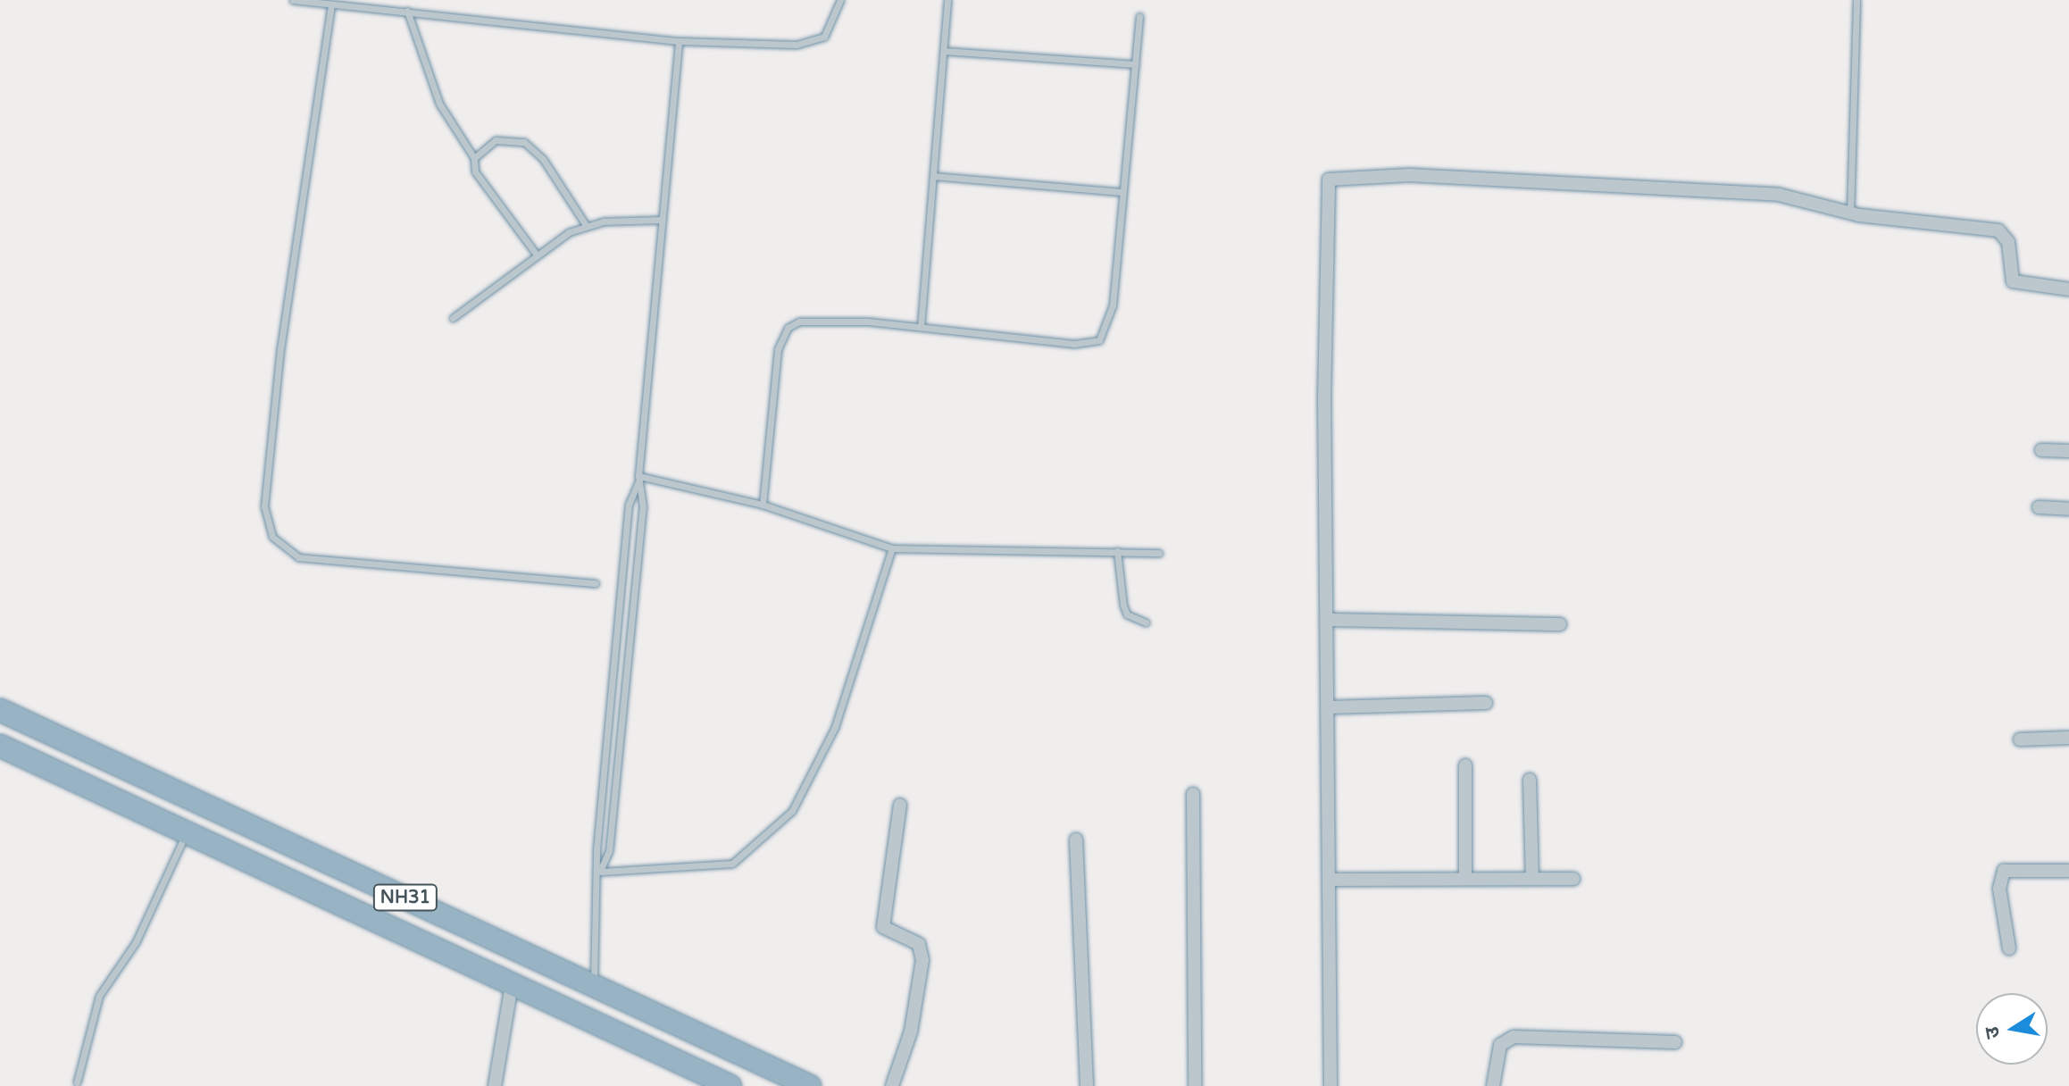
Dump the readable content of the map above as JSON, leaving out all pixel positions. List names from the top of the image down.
{
  "streets": {
    "highway": ["NH31"]
  },
  "north": "left"
}
